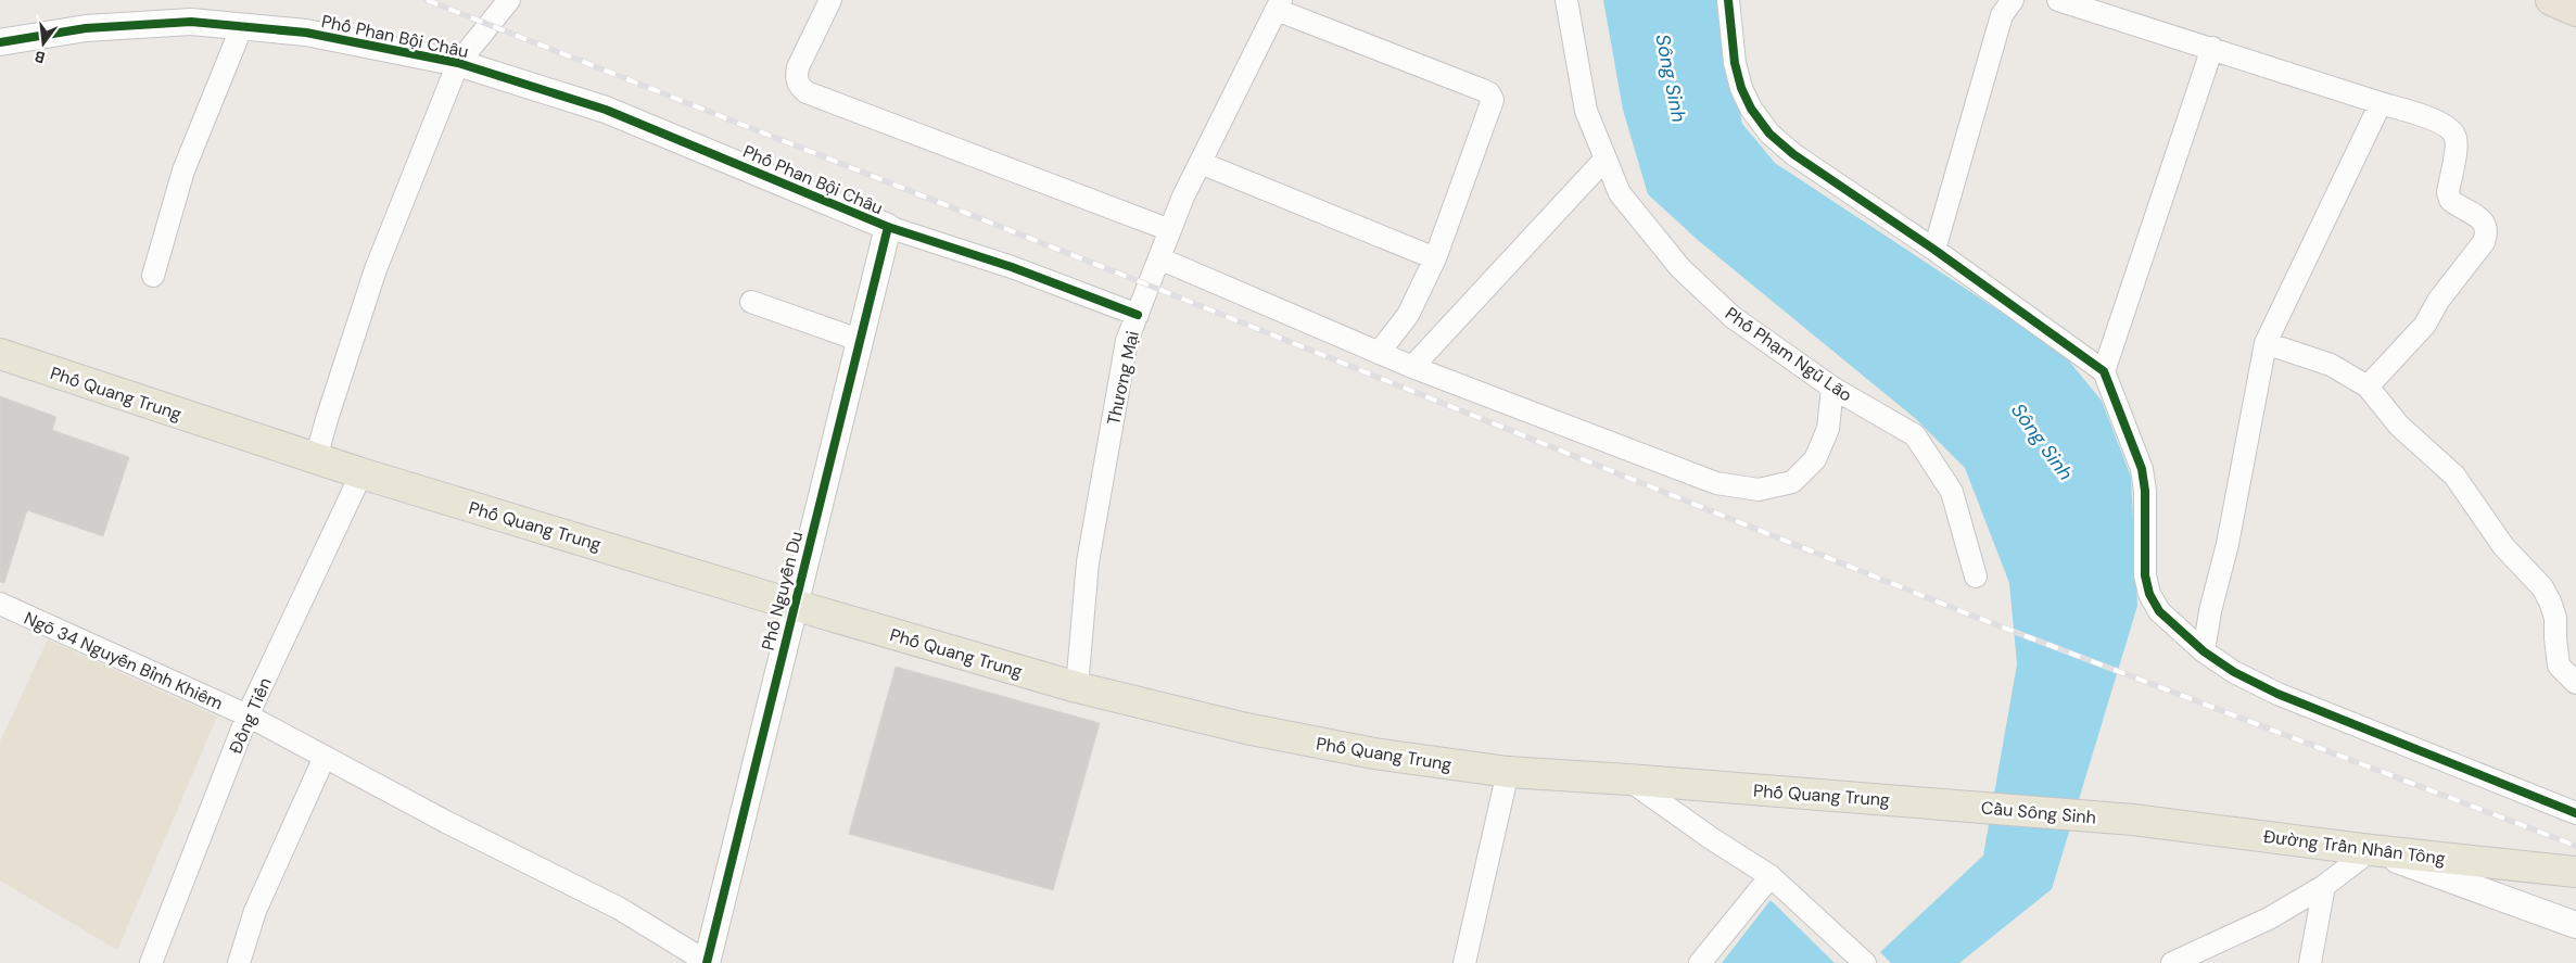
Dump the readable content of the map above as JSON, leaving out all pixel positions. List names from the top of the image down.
{
  "streets": {
    "main road": ["Phố Quang Trung", "Cầu Sông Sinh", "Đường Trần Nhân Tông"],
    "street": [
      "Phố Phan Bội Châu",
      "Phố Phạm Ngũ Lão",
      "Thương Mại",
      "Phố Nguyễn Du",
      "Ngõ 34 Nguyễn Bỉnh Khiêm",
      "Đồng Tiến"
    ]
  },
  "crossings": [
    ["Phố Phan Bội Châu", "Phố Nguyễn Du"],
    ["Thương Mại", "Phố Quang Trung"],
    ["Phố Quang Trung", "Phố Nguyễn Du"],
    ["Phố Quang Trung", "Đồng Tiến"],
    ["Phố Quang Trung", "Cầu Sông Sinh"],
    ["Phố Nguyễn Du", "Ngõ 34 Nguyễn Bỉnh Khiêm"],
    ["Ngõ 34 Nguyễn Bỉnh Khiêm", "Đồng Tiến"],
    ["Cầu Sông Sinh", "Đường Trần Nhân Tông"]
  ],
  "water": ["Sông Sinh"],
  "north": "bottom"
}
